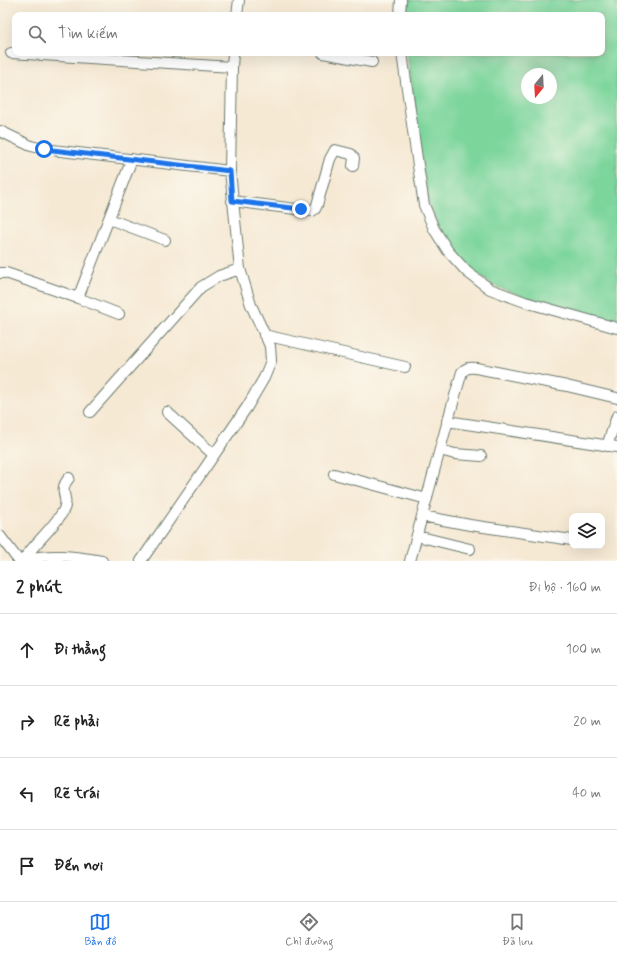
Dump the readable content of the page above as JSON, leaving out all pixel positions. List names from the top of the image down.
{
  "north": "bottom",
  "page": {
    "search": "Tìm kiếm",
    "heading": ["2 phút", "Đi bộ · 160 m"],
    "list": [
      ["Đi thẳng", "100 m"],
      ["Rẽ phải", "20 m"],
      ["Rẽ trái", "40 m"],
      "Đến nơi"
    ],
    "nav": ["Bản đồ", "Chỉ đường", "Đã lưu"]
  }
}
